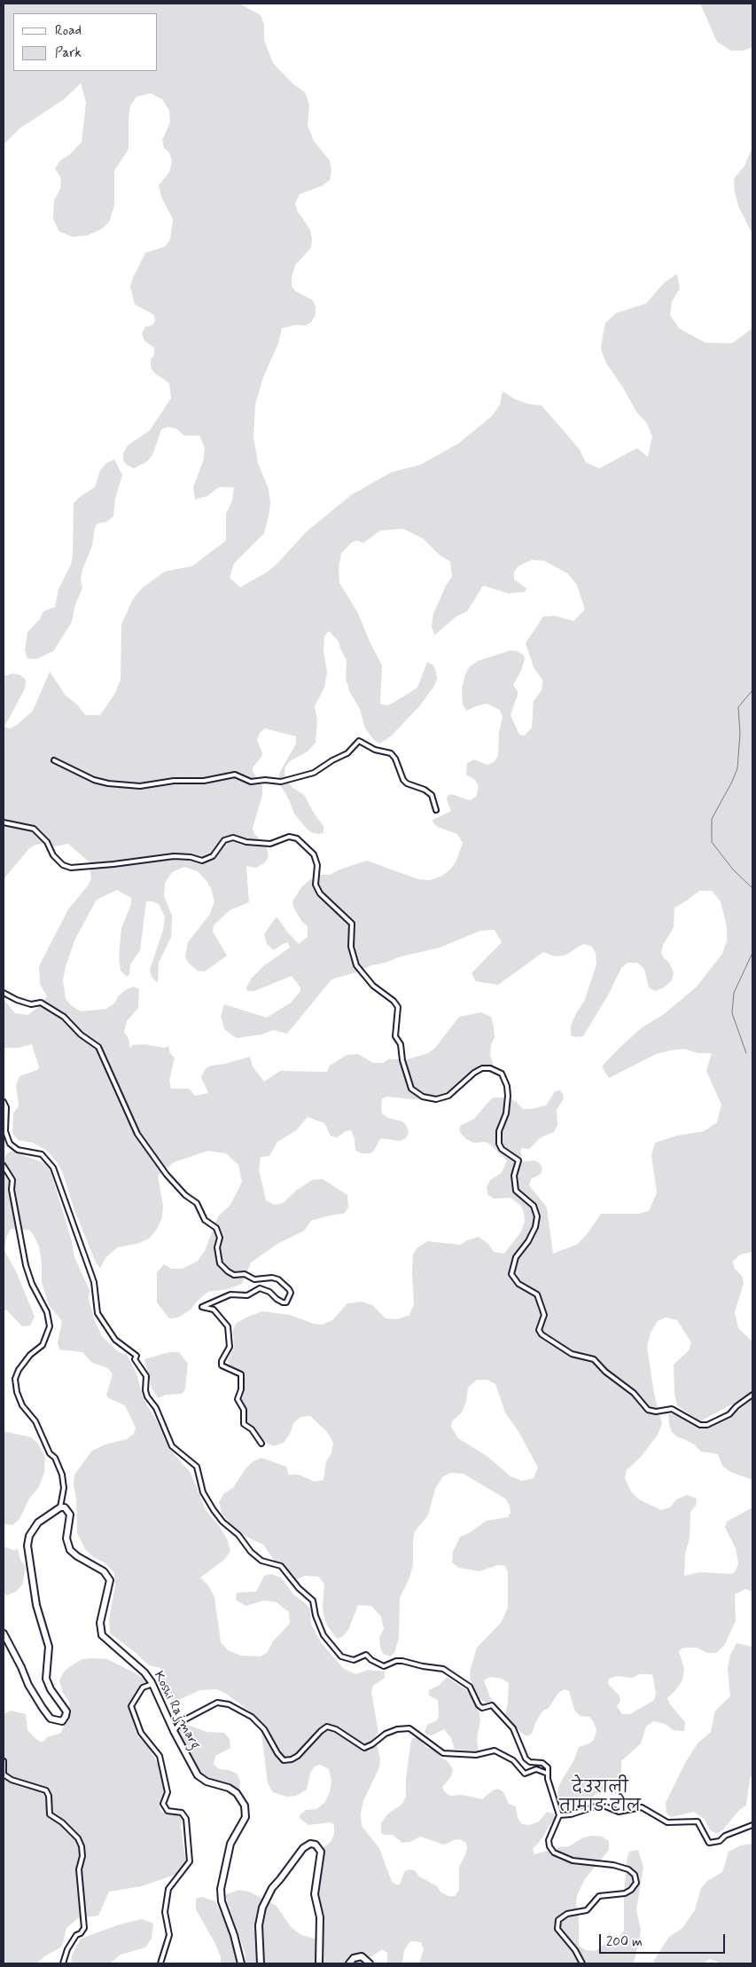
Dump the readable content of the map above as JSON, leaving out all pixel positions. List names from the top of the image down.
{
  "streets": {
    "main road": ["Koshi Rajmarg"]
  },
  "districts": ["देउराली तामाङ टोल"],
  "legend": ["Road", "Park"],
  "scale_bar": "200 m"
}
